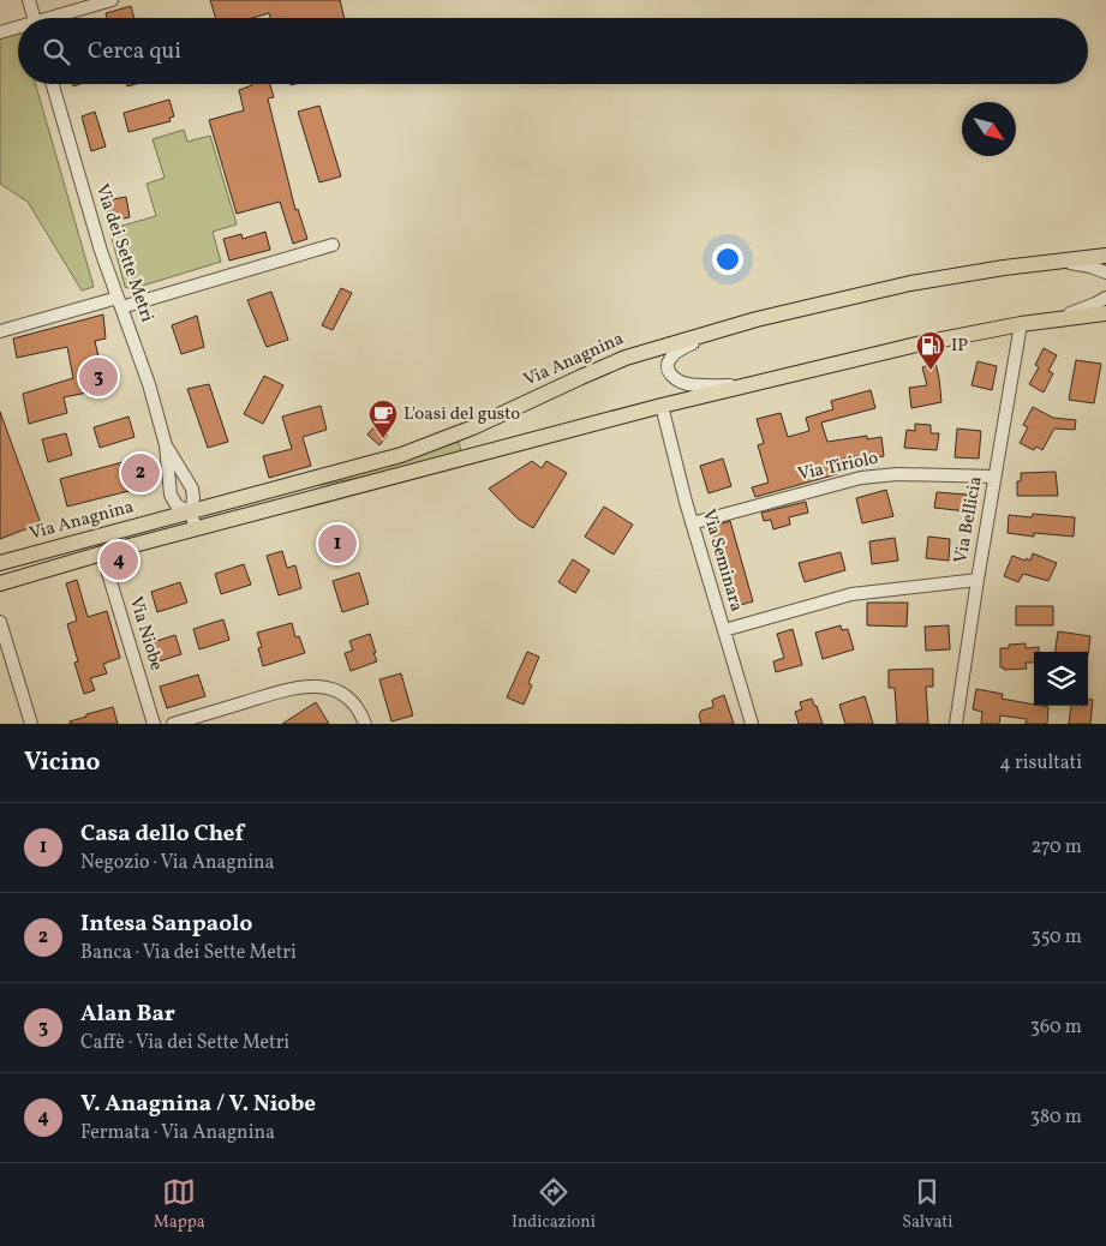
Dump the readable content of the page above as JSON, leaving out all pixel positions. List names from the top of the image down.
{
  "streets": {
    "main road": ["Via Anagnina"],
    "street": [
      "Via dei Sette Metri",
      "Via Tiriolo",
      "Via Bellicia",
      "Via Seminara",
      "Via Niobe"
    ]
  },
  "crossings": [
    ["Via dei Sette Metri", "Via Anagnina"],
    ["Via Anagnina", "Via Bellicia"],
    ["Via Anagnina", "Via Seminara"],
    ["Via Anagnina", "Via Niobe"],
    ["Via Tiriolo", "Via Bellicia"],
    ["Via Tiriolo", "Via Seminara"]
  ],
  "places": {
    "fuel station": ["IP"],
    "cafe": ["L'oasi del gusto"]
  },
  "north": "bottom right",
  "page": {
    "search": "Cerca qui",
    "pins": [
      "3",
      "2",
      "1",
      "4"
    ],
    "heading": ["Vicino", "4 risultati"],
    "list": [
      {
        "mark": "1",
        "name": "Casa dello Chef",
        "note": "Negozio · Via Anagnina",
        "value": "270 m"
      },
      {
        "mark": "2",
        "name": "Intesa Sanpaolo",
        "note": "Banca · Via dei Sette Metri",
        "value": "350 m"
      },
      {
        "mark": "3",
        "name": "Alan Bar",
        "note": "Caffè · Via dei Sette Metri",
        "value": "360 m"
      },
      {
        "mark": "4",
        "name": "V. Anagnina / V. Niobe",
        "note": "Fermata · Via Anagnina",
        "value": "380 m"
      }
    ],
    "nav": ["Mappa", "Indicazioni", "Salvati"]
  }
}
